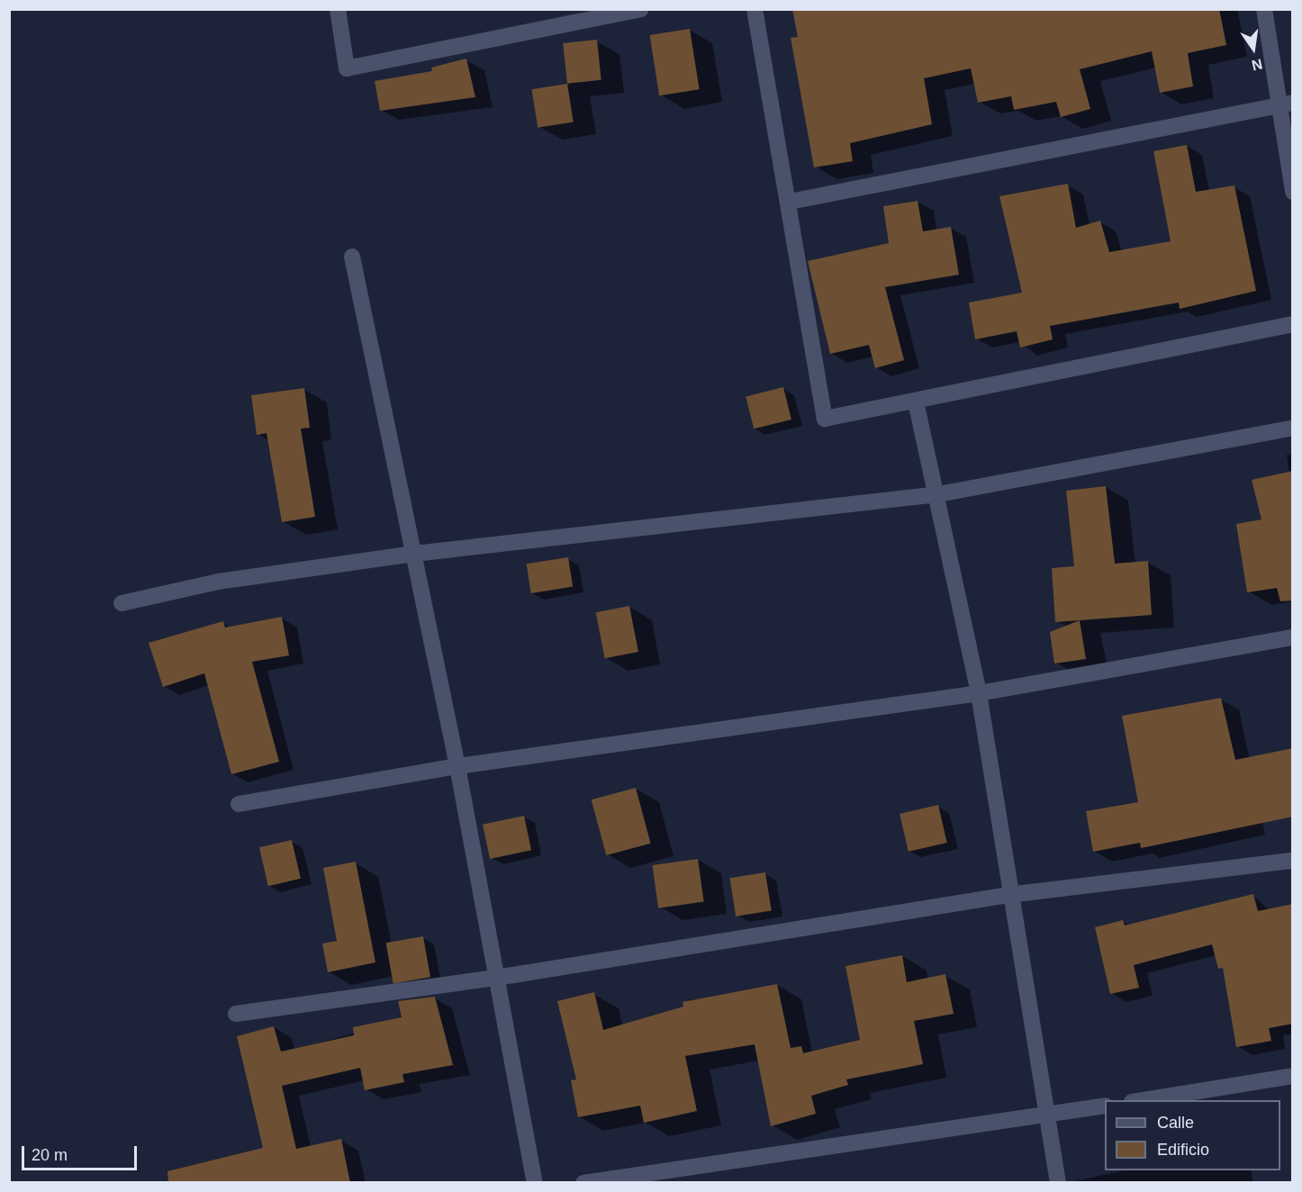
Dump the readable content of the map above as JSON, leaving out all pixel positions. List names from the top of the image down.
{
  "legend": ["Calle", "Edificio"],
  "scale_bar": "20 m",
  "north": "bottom"
}
